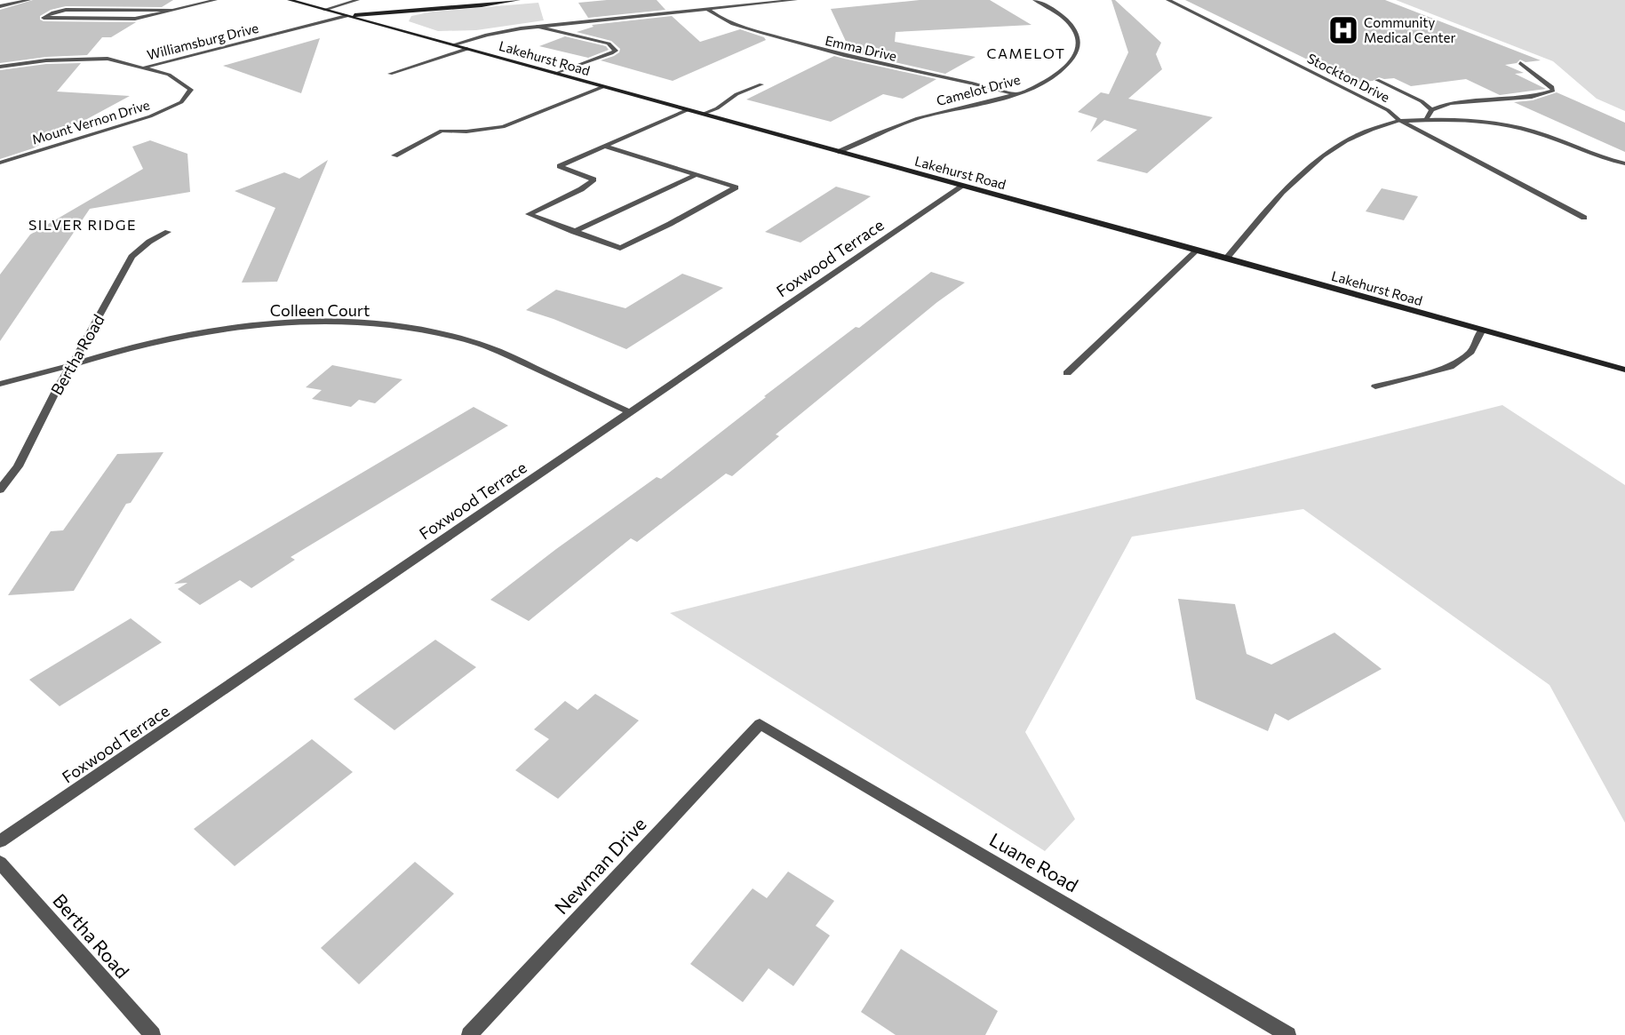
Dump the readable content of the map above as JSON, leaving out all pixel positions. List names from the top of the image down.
{
  "streets": {
    "main road": ["Lakehurst Road"],
    "street": [
      "Williamsburg Drive",
      "Emma Drive",
      "Stockton Drive",
      "Camelot Drive",
      "Mount Vernon Drive",
      "Foxwood Terrace",
      "Colleen Court",
      "Bertha Road",
      "Luane Road",
      "Newman Drive"
    ]
  },
  "crossings": [
    ["Williamsburg Drive", "Lakehurst Road"],
    ["Williamsburg Drive", "Mount Vernon Drive"],
    ["Emma Drive", "Camelot Drive"],
    ["Lakehurst Road", "Stockton Drive"],
    ["Lakehurst Road", "Camelot Drive"],
    ["Lakehurst Road", "Foxwood Terrace"],
    ["Foxwood Terrace", "Colleen Court"],
    ["Colleen Court", "Bertha Road"],
    ["Luane Road", "Newman Drive"]
  ],
  "districts": ["CAMELOT", "SILVER RIDGE"],
  "places": {
    "hospital": ["Community Medical Center"]
  }
}
